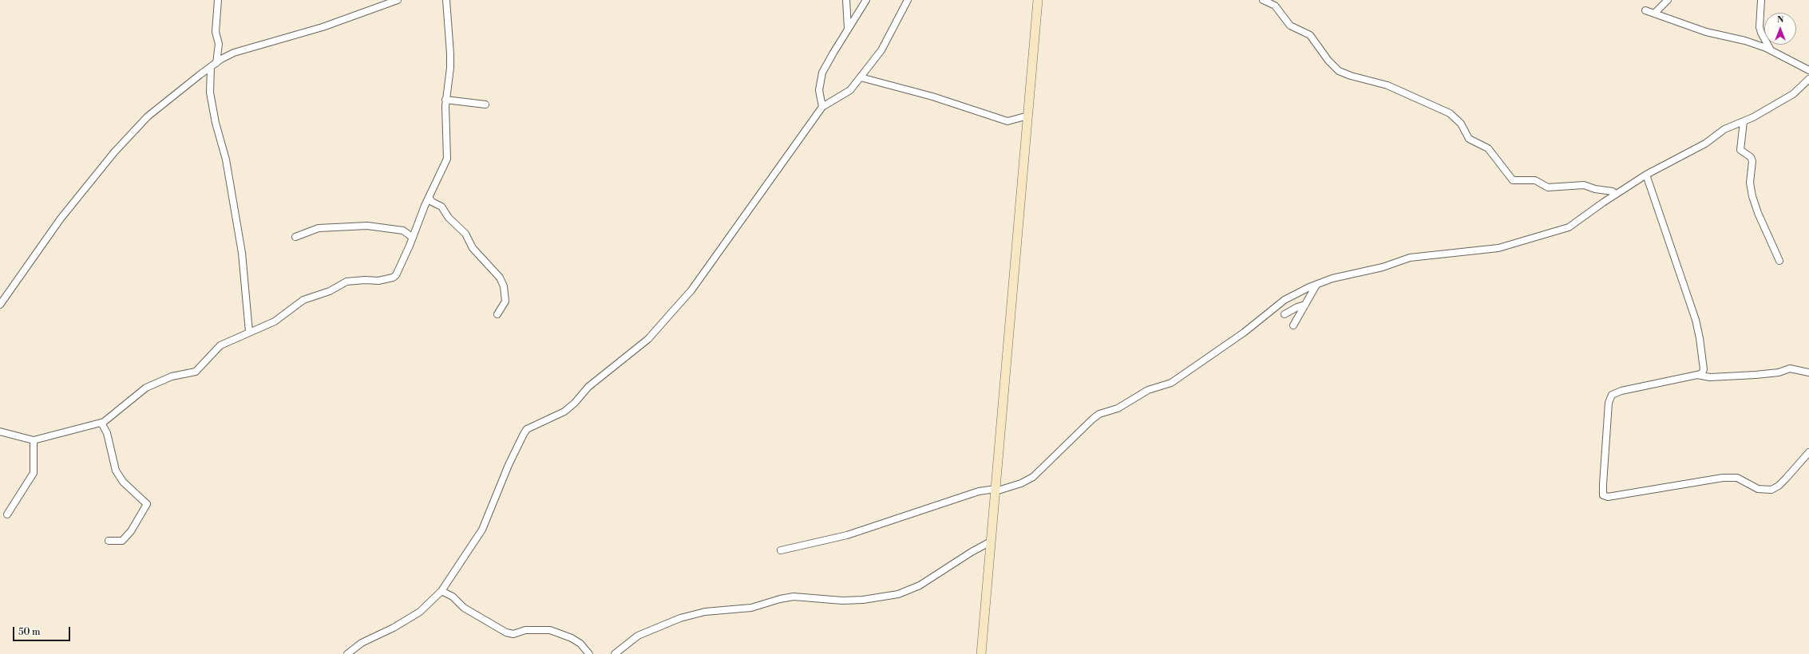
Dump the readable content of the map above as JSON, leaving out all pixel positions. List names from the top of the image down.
{
  "scale_bar": "50 m",
  "north": "top"
}
